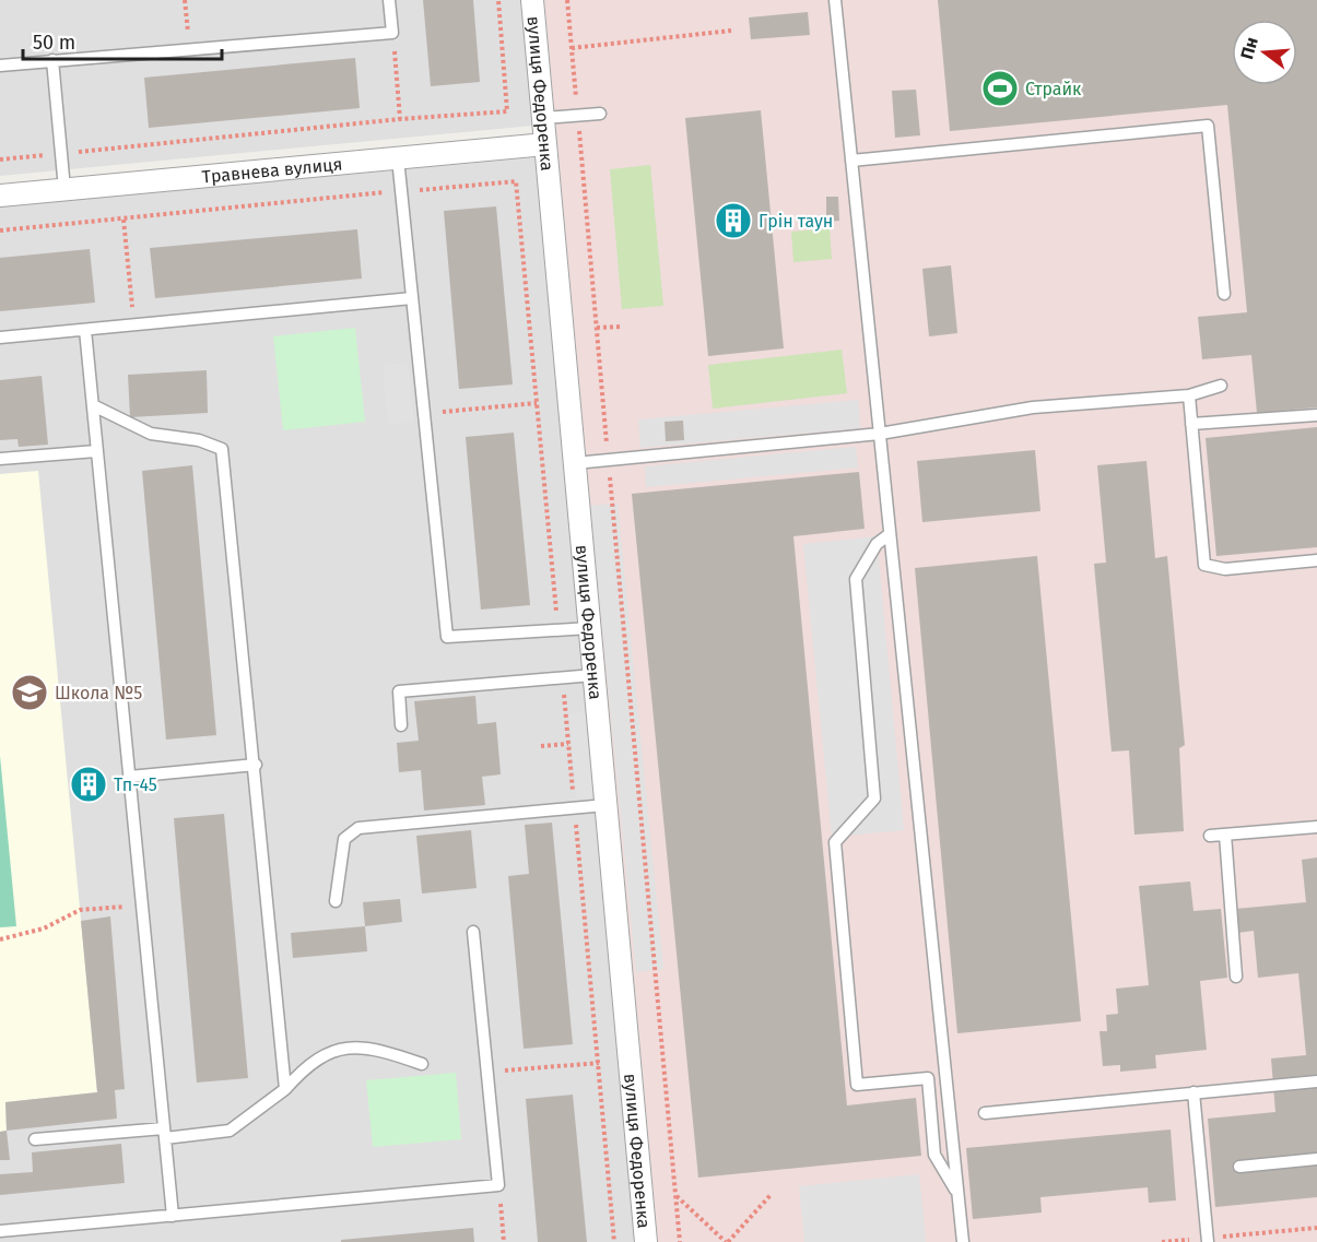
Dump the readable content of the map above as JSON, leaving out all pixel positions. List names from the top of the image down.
{
  "streets": {
    "street": ["вулиця Федоренка", "Травнева вулиця"]
  },
  "crossings": [
    ["вулиця Федоренка", "Травнева вулиця"]
  ],
  "places": {
    "sports": ["Страйк"],
    "building": ["Грін таун", "Тп-45"],
    "school or university": ["Школа №5"]
  },
  "scale_bar": "50 m",
  "north": "left"
}
